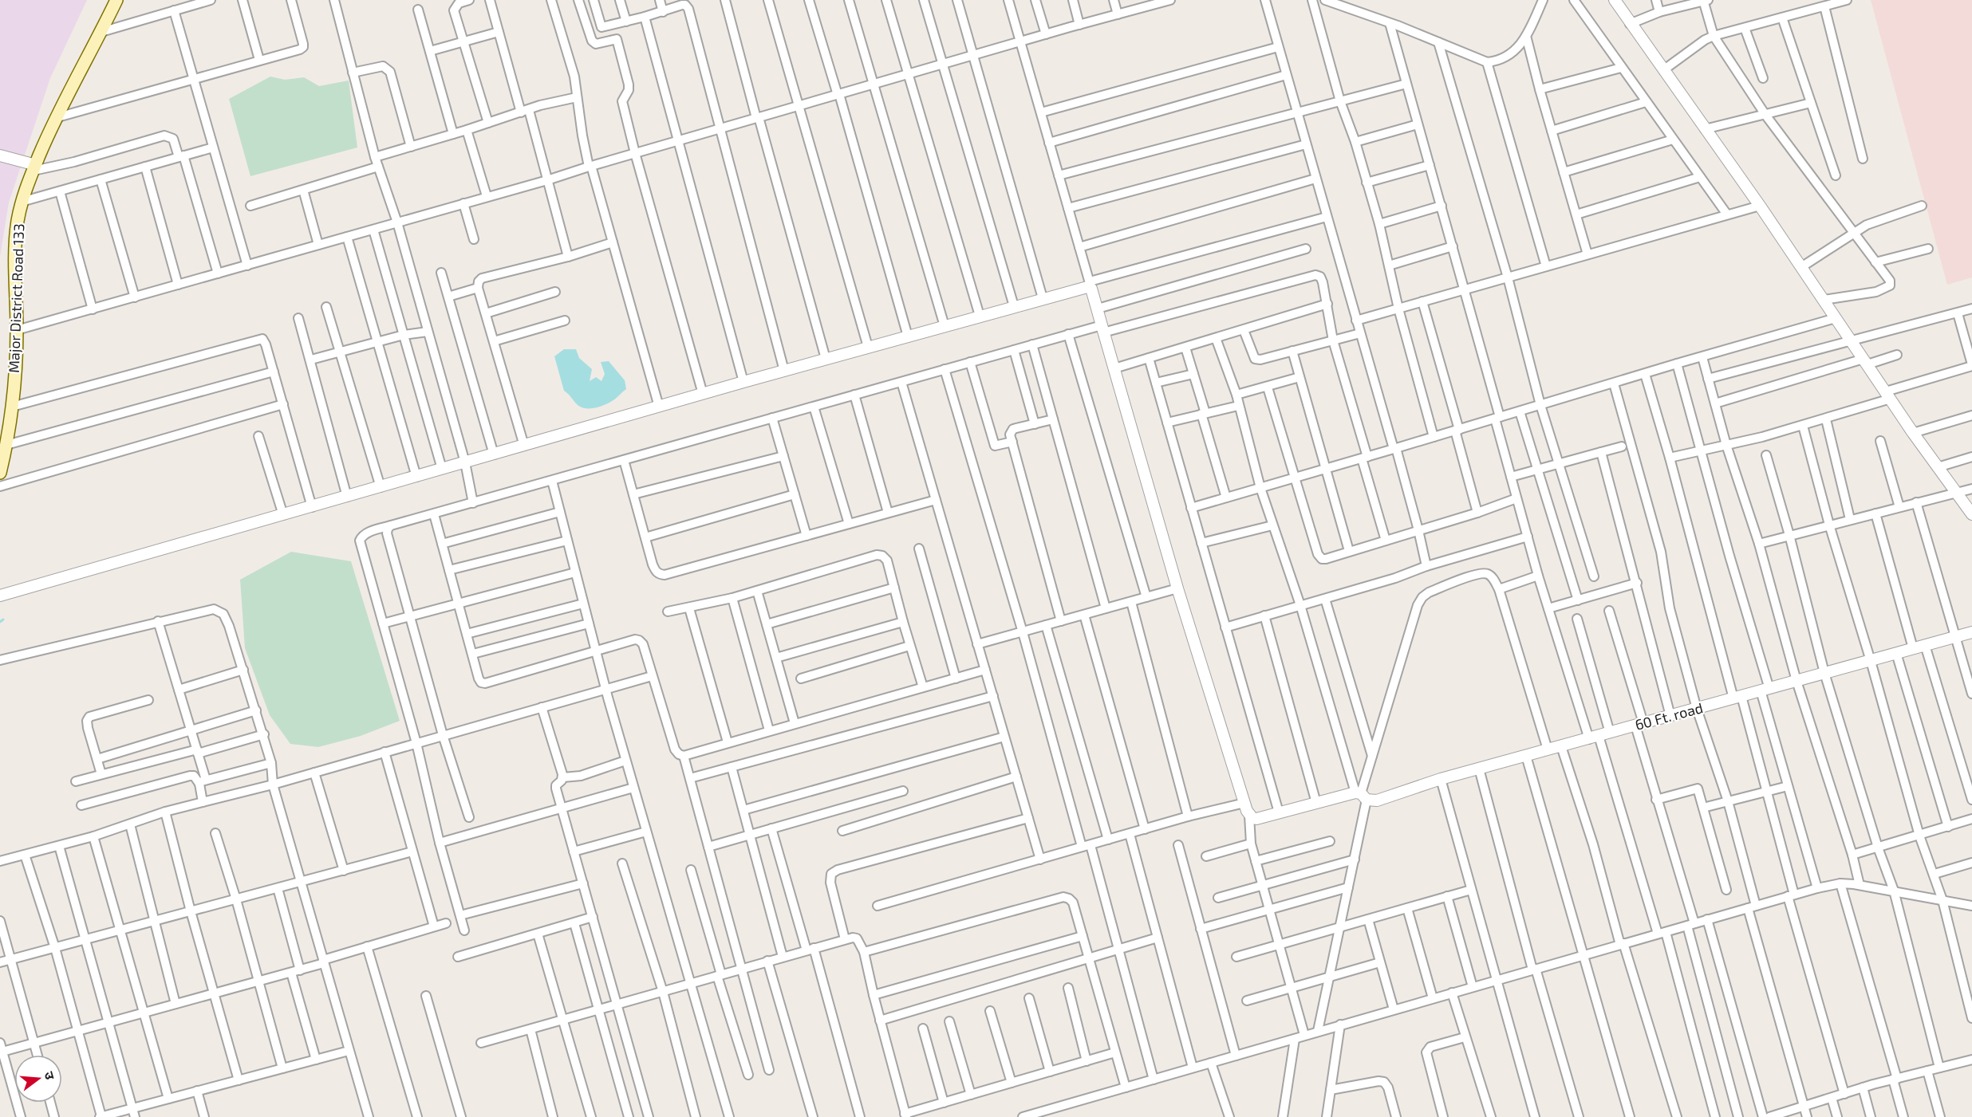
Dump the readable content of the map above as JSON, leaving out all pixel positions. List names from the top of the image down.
{
  "streets": {
    "main road": ["Major District Road 133"],
    "street": ["60 Ft. road"]
  },
  "north": "right"
}
